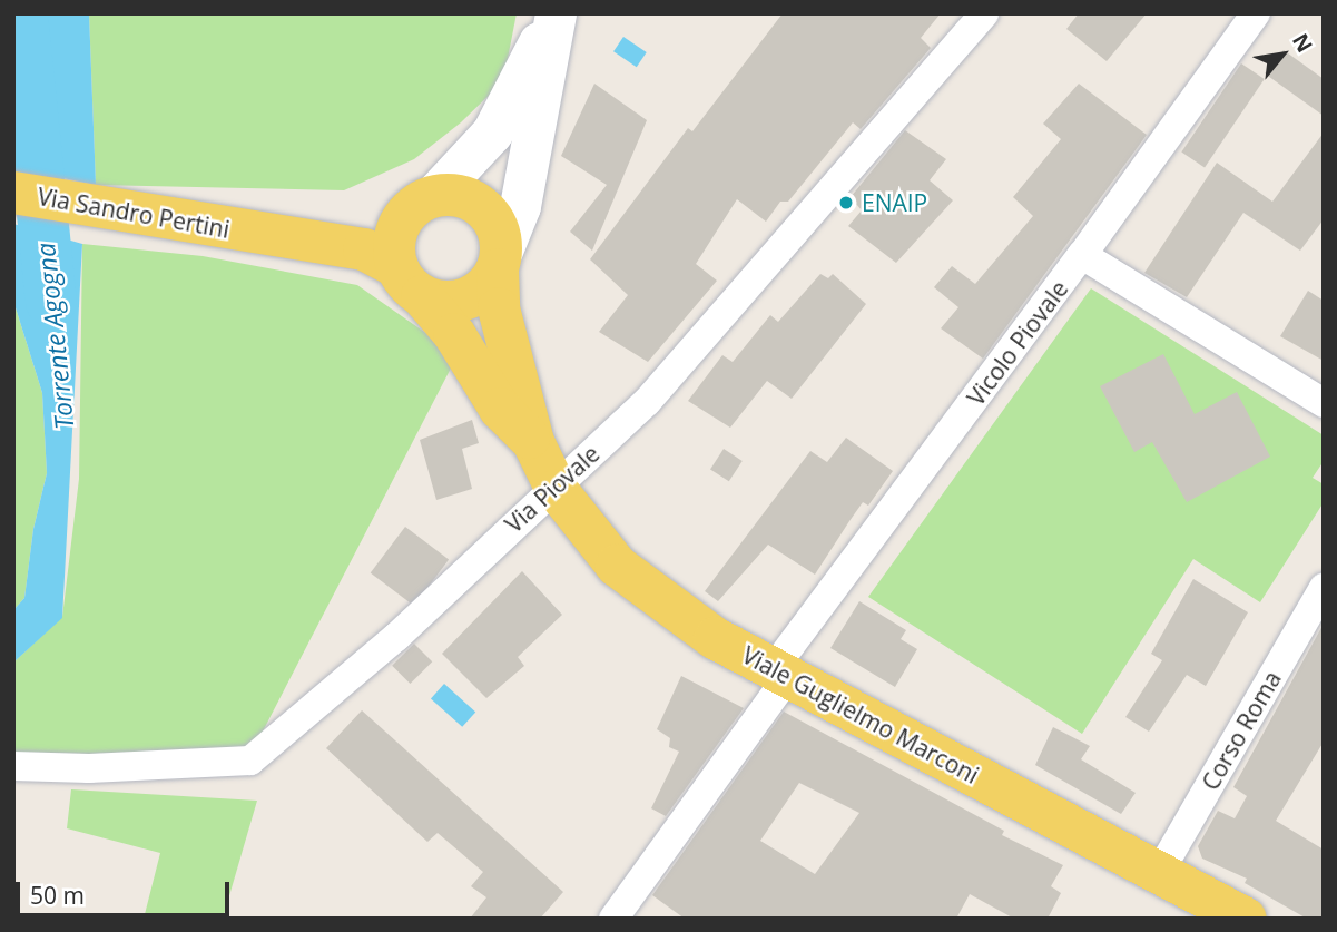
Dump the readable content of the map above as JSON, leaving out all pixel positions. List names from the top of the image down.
{
  "streets": {
    "main road": ["Via Sandro Pertini", "Viale Guglielmo Marconi"],
    "street": ["Vicolo Piovale", "Via Piovale", "Corso Roma"]
  },
  "crossings": [
    ["Via Sandro Pertini", "Viale Guglielmo Marconi"],
    ["Vicolo Piovale", "Viale Guglielmo Marconi"],
    ["Via Piovale", "Viale Guglielmo Marconi"],
    ["Viale Guglielmo Marconi", "Corso Roma"]
  ],
  "water": ["Torrente Agogna"],
  "places": ["ENAIP"],
  "scale_bar": "50 m",
  "north": "top right"
}
